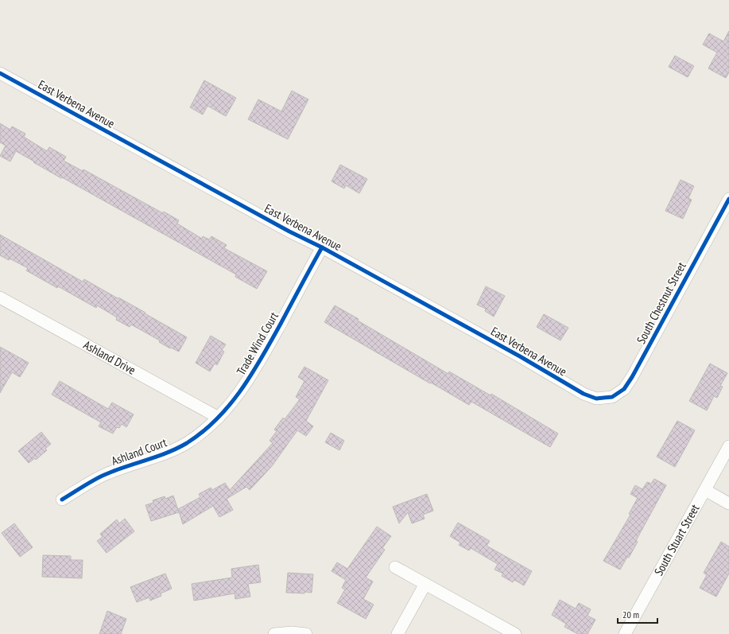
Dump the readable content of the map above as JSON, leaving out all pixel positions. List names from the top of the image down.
{
  "streets": {
    "street": [
      "East Verbena Avenue",
      "South Chestnut Street",
      "Trade Wind Court",
      "Ashland Drive",
      "Ashland Court",
      "South Stuart Street"
    ]
  },
  "crossings": [
    ["East Verbena Avenue", "South Chestnut Street"],
    ["East Verbena Avenue", "Trade Wind Court"],
    ["Trade Wind Court", "Ashland Drive"],
    ["Trade Wind Court", "Ashland Court"],
    ["Ashland Drive", "Ashland Court"]
  ],
  "scale_bar": "20 m"
}
